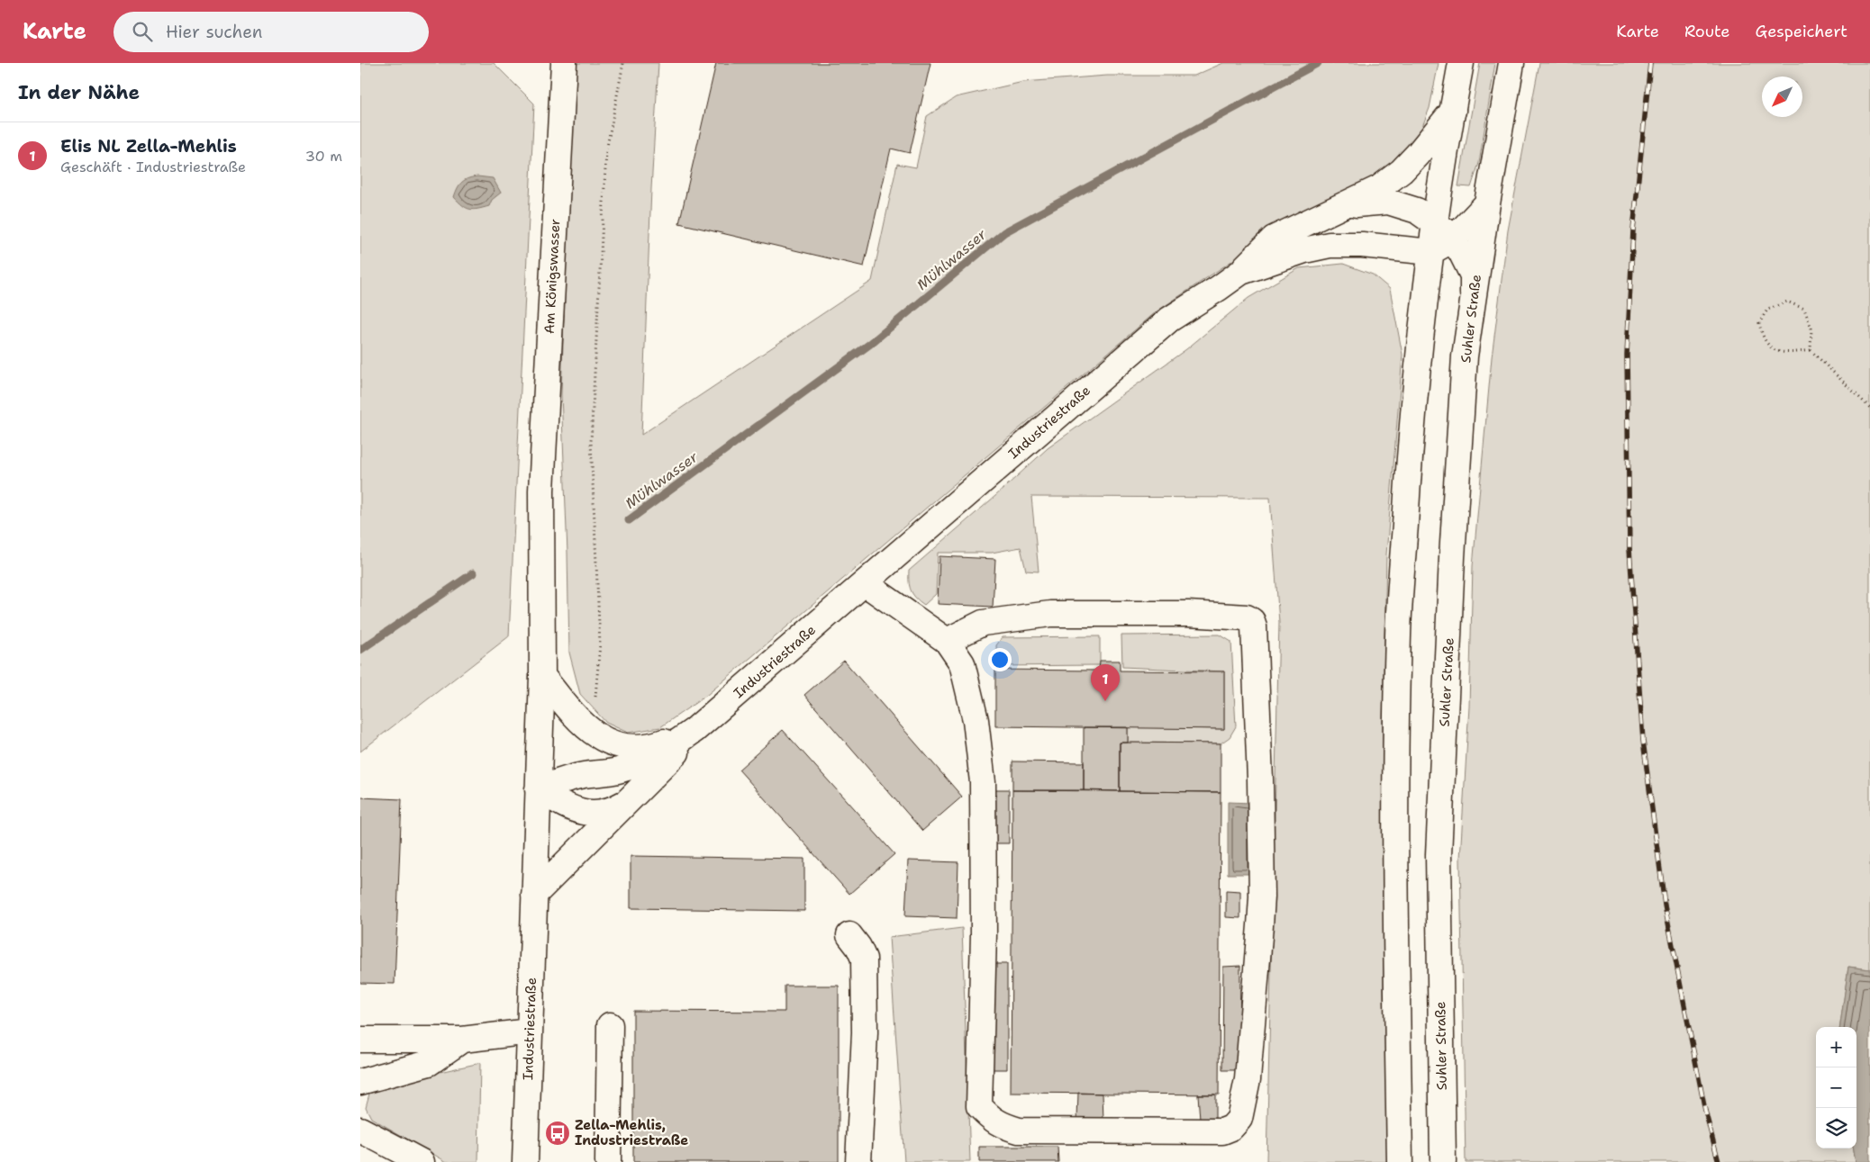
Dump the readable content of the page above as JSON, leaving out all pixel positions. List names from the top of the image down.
{
  "streets": {
    "street": ["Am Königswasser", "Suhler Straße", "Industriestraße"]
  },
  "crossings": [
    ["Am Königswasser", "Industriestraße"]
  ],
  "water": ["Mühlwasser"],
  "places": {
    "bus stop": ["Zella-Mehlis, Industriestraße"]
  },
  "north": "bottom left",
  "page": {
    "header": "Karte",
    "search": "Hier suchen",
    "nav": ["Karte", "Route", "Gespeichert"],
    "heading": "In der Nähe",
    "list": [
      {
        "mark": "1",
        "name": "Elis NL Zella-Mehlis",
        "note": "Geschäft · Industriestraße",
        "value": "30 m"
      }
    ],
    "pins": "1",
    "map_buttons": ["+", "−"]
  }
}
